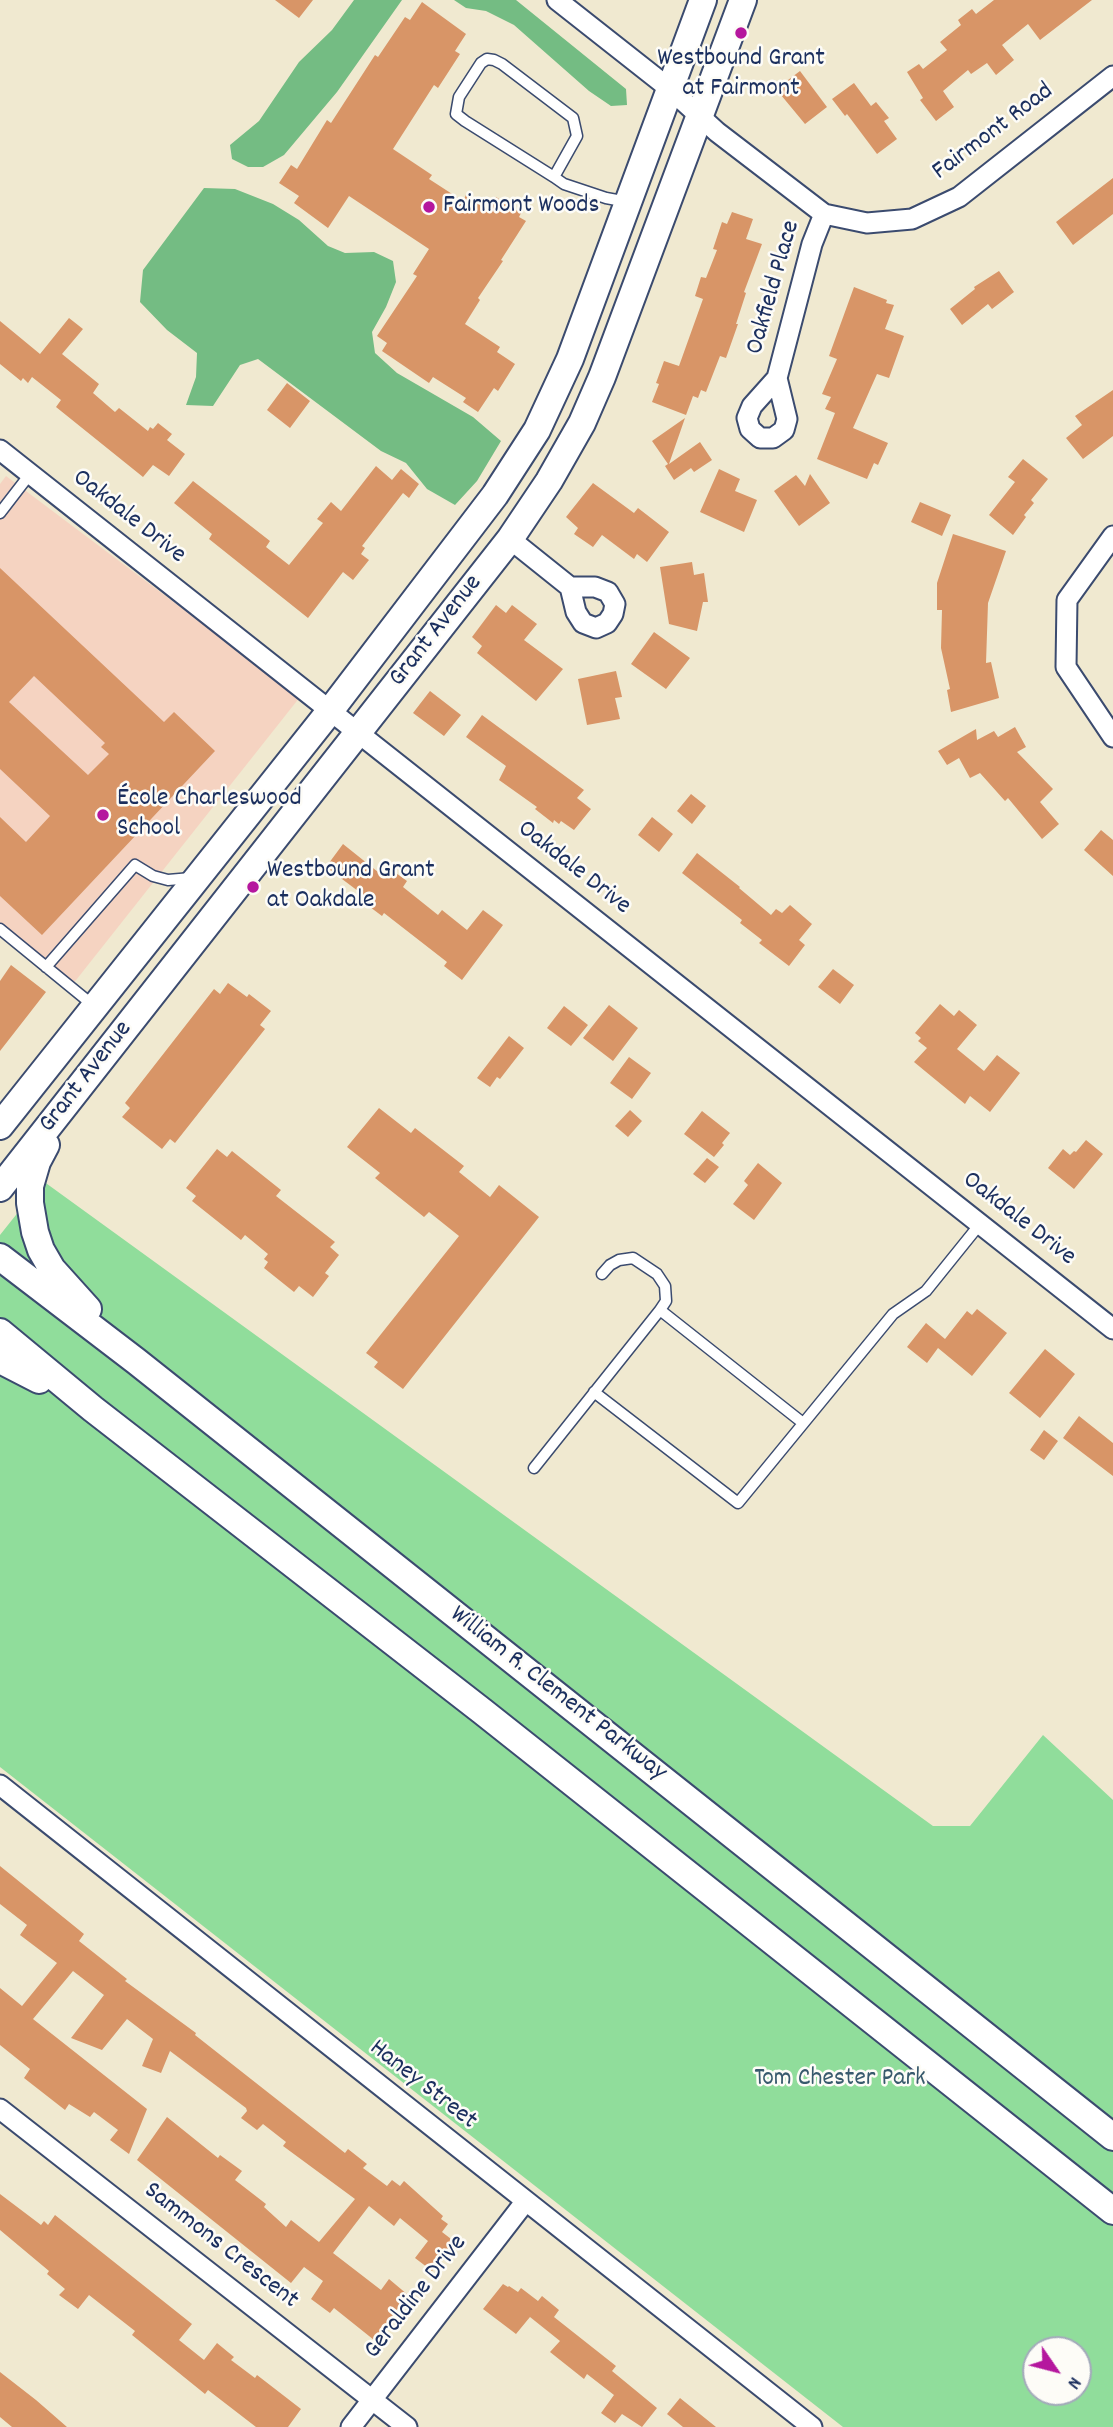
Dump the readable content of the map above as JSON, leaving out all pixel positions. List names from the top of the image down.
{
  "streets": {
    "main road": ["Grant Avenue", "William R. Clement Parkway"],
    "street": [
      "Fairmont Road",
      "Oakfield Place",
      "Oakdale Drive",
      "Haney Street",
      "Sammons Crescent",
      "Geraldine Drive"
    ]
  },
  "crossings": [
    ["Fairmont Road", "Oakfield Place"],
    ["Fairmont Road", "Grant Avenue"],
    ["Oakdale Drive", "Grant Avenue"],
    ["Haney Street", "Geraldine Drive"],
    ["Sammons Crescent", "Geraldine Drive"]
  ],
  "parks": ["Tom Chester Park"],
  "places": [
    "Westbound Grant at Fairmont",
    "Fairmont Woods",
    "École Charleswood School",
    "Westbound Grant at Oakdale"
  ],
  "north": "bottom right"
}
